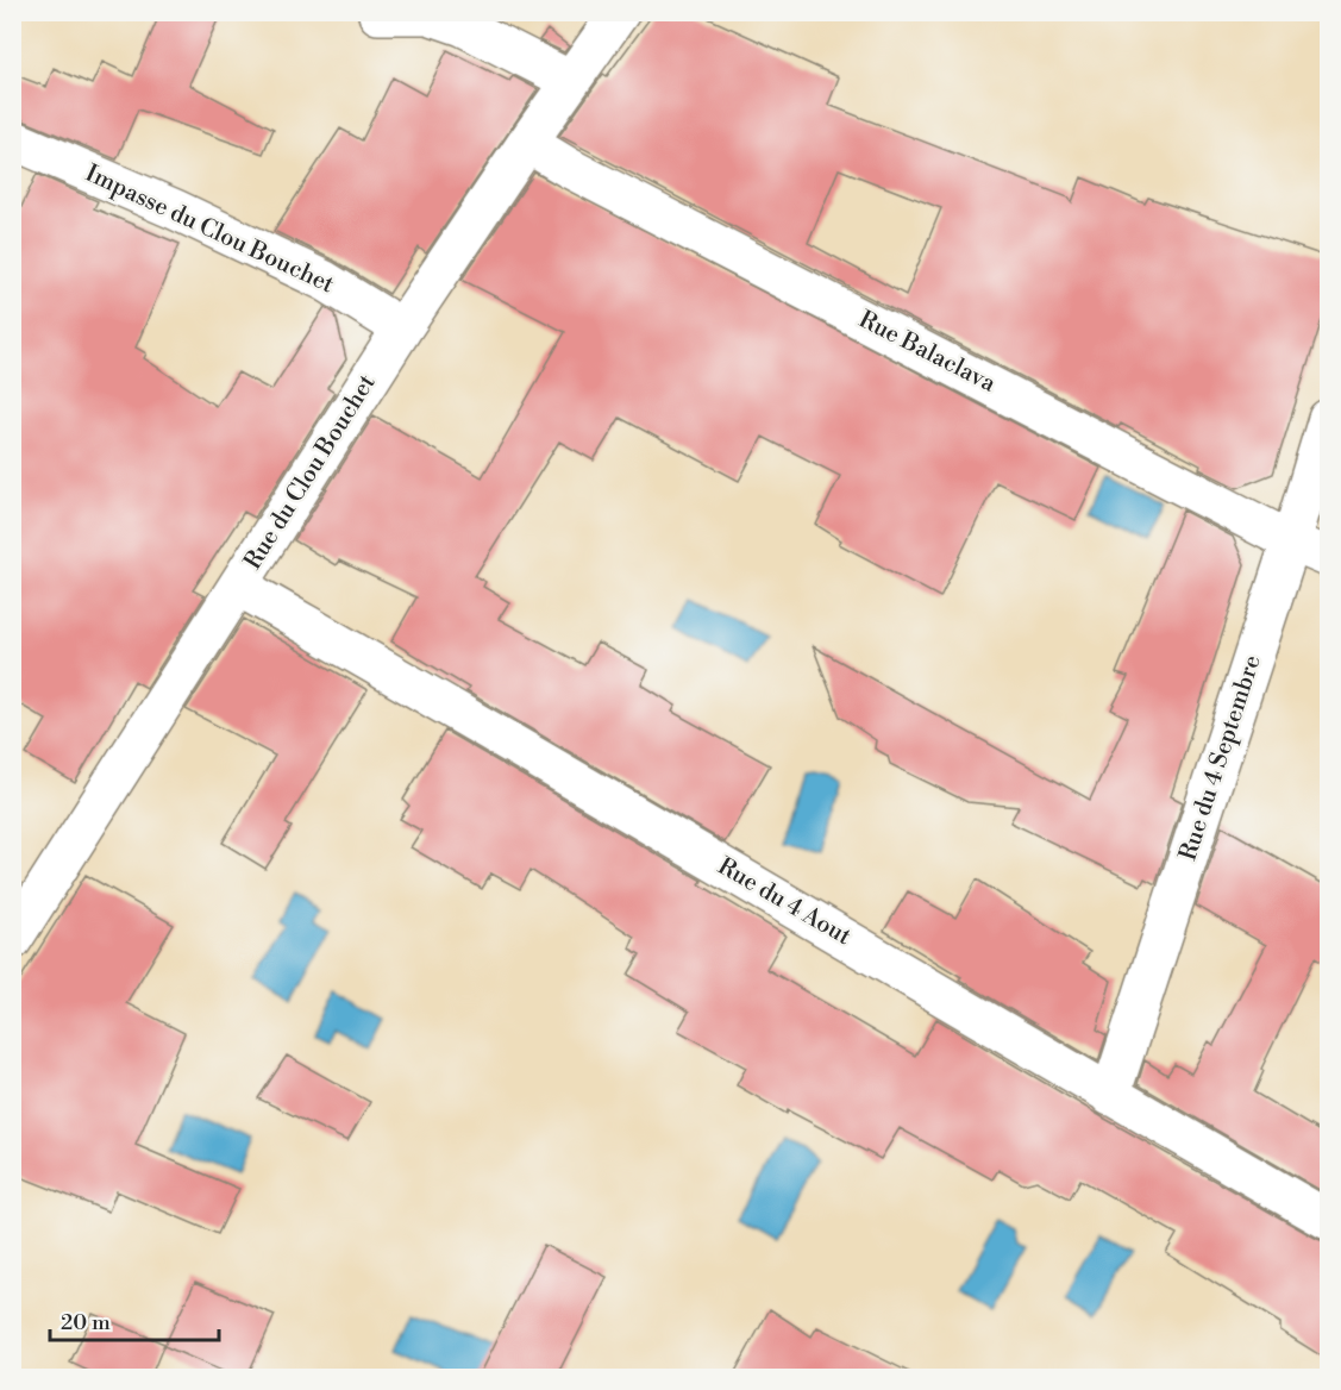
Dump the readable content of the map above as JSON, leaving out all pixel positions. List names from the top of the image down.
{
  "streets": {
    "street": [
      "Impasse du Clou Bouchet",
      "Rue Balaclava",
      "Rue du Clou Bouchet",
      "Rue du 4 Septembre",
      "Rue du 4 Aout"
    ]
  },
  "crossings": [
    ["Impasse du Clou Bouchet", "Rue du Clou Bouchet"],
    ["Rue Balaclava", "Rue du Clou Bouchet"],
    ["Rue Balaclava", "Rue du 4 Septembre"],
    ["Rue du Clou Bouchet", "Rue du 4 Aout"],
    ["Rue du 4 Septembre", "Rue du 4 Aout"]
  ],
  "scale_bar": "20 m"
}
